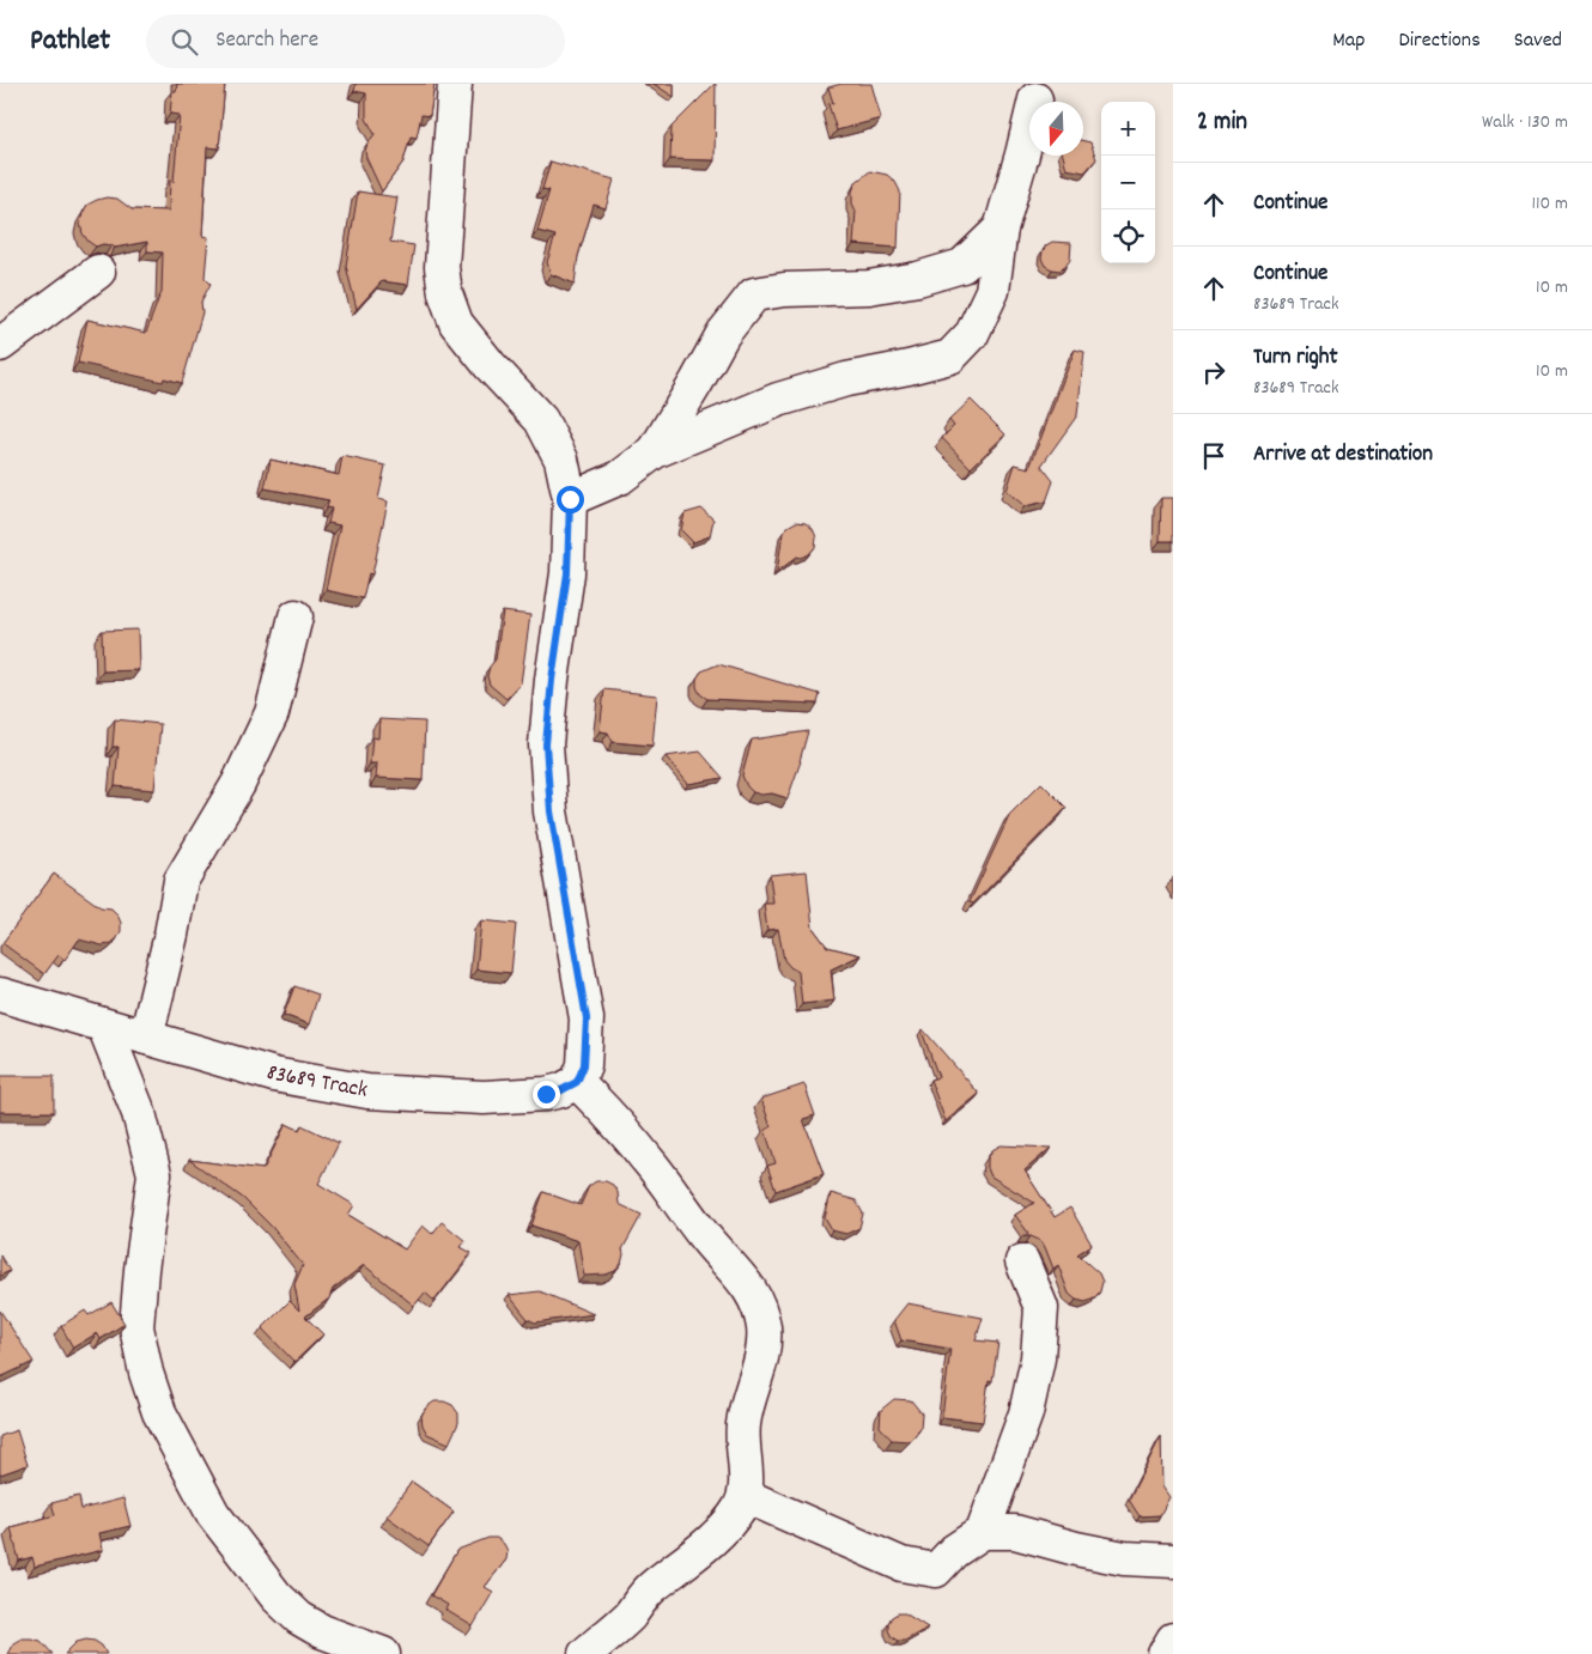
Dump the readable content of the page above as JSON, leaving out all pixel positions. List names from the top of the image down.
{
  "streets": {
    "street": ["83689 Track"]
  },
  "north": "bottom",
  "page": {
    "header": "Pathlet",
    "search": "Search here",
    "nav": ["Map", "Directions", "Saved"],
    "heading": ["2 min", "Walk · 130 m"],
    "map_buttons": ["+", "−"],
    "list": [
      ["Continue", "110 m"],
      ["Continue", "83689 Track", "10 m"],
      ["Turn right", "83689 Track", "10 m"],
      "Arrive at destination"
    ]
  }
}
